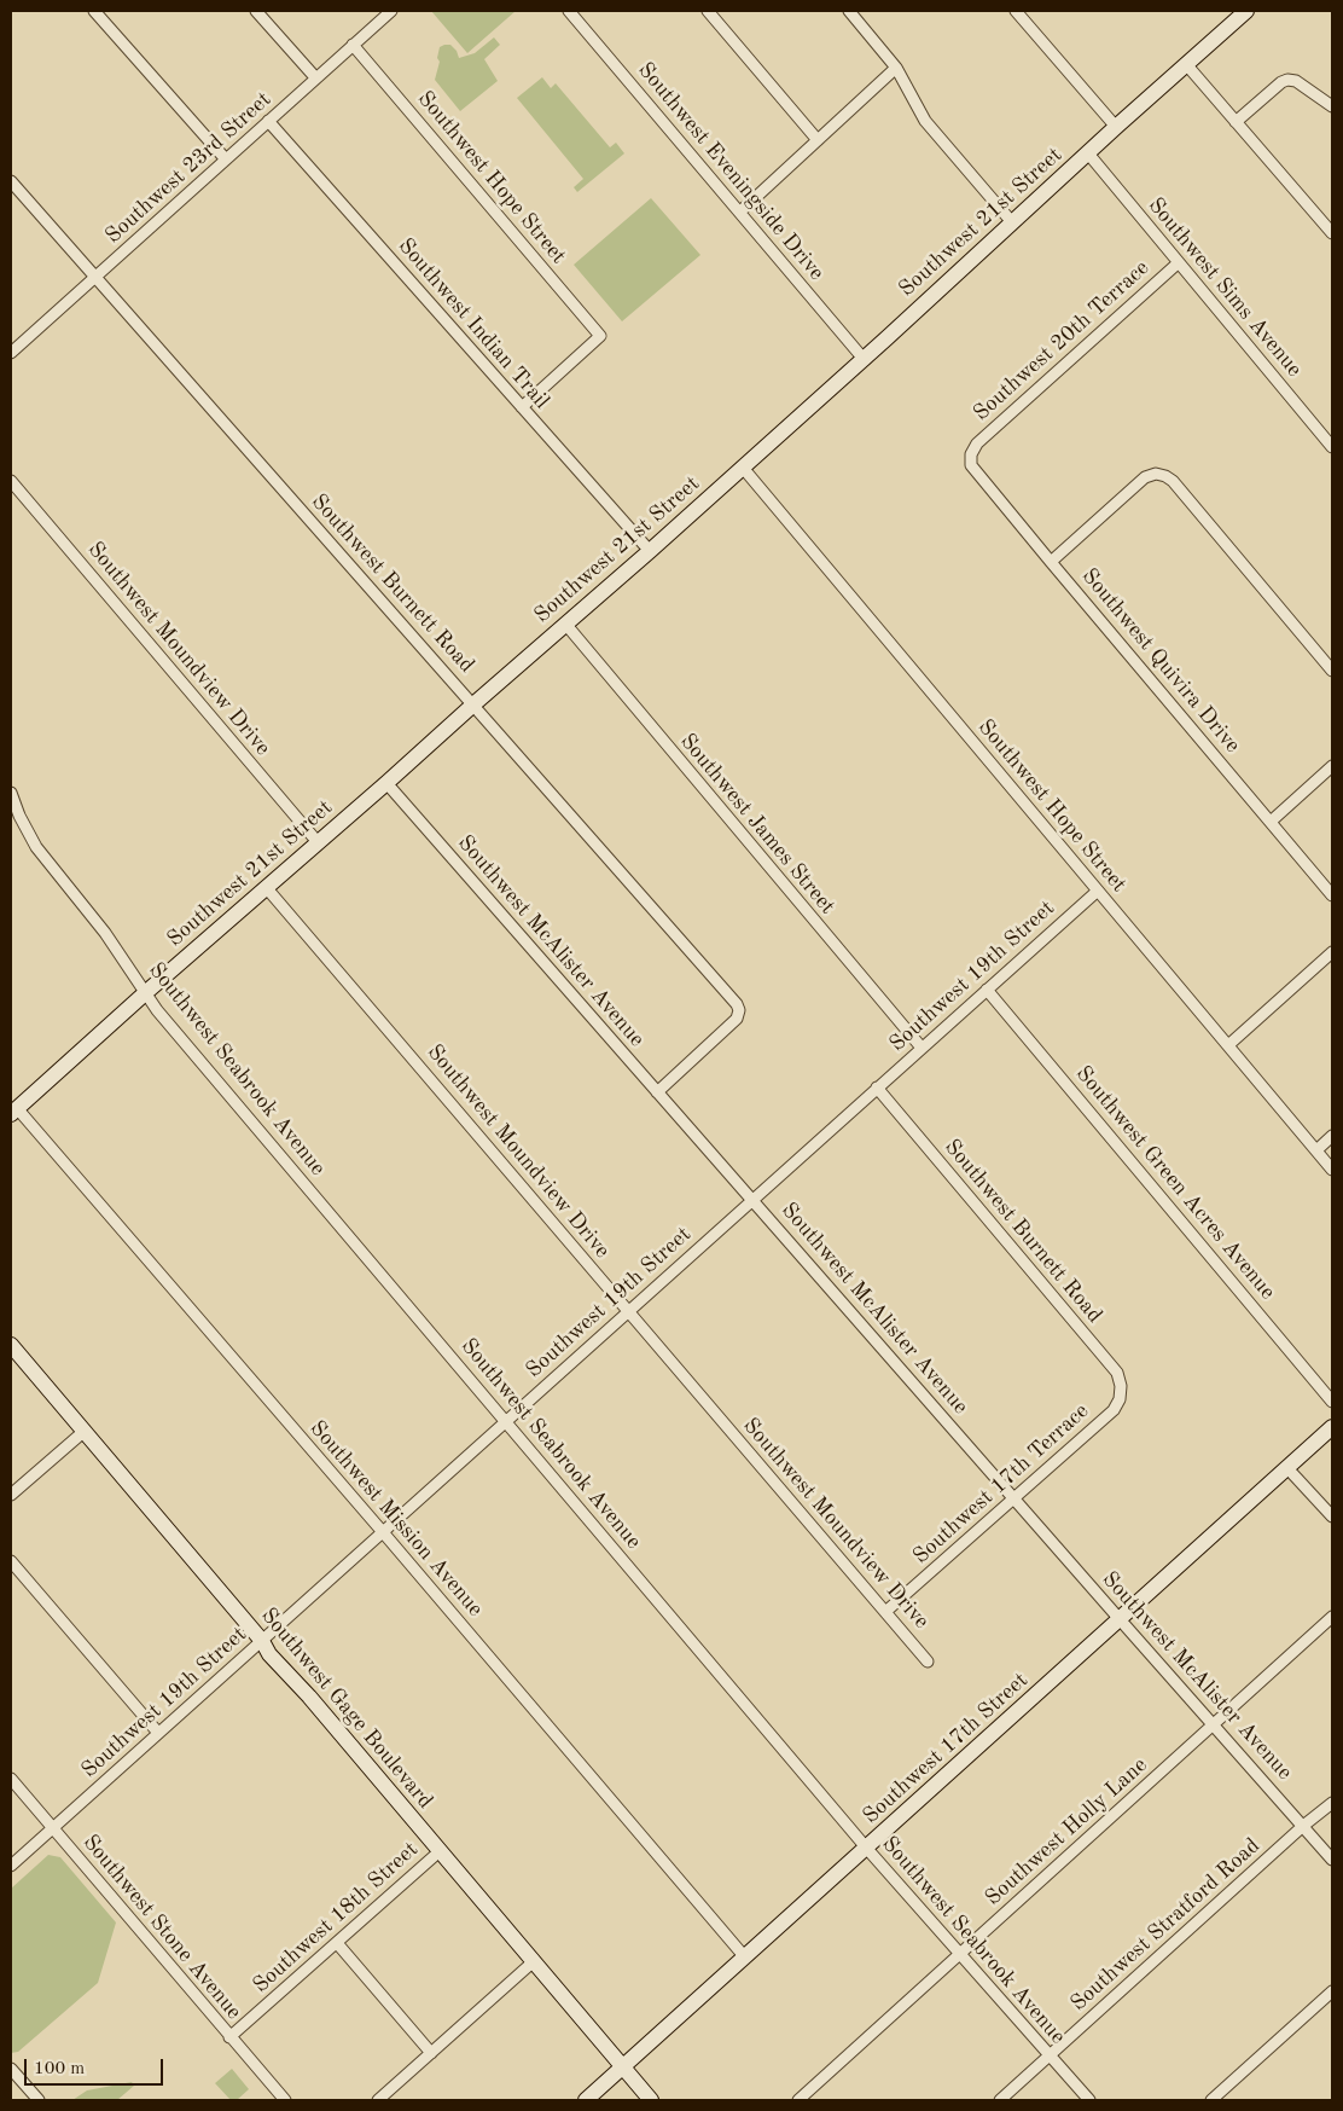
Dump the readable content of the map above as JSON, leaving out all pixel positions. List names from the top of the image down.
{
  "streets": {
    "main road": ["Southwest 21st Street", "Southwest Gage Boulevard", "Southwest 17th Street"],
    "street": [
      "Southwest 23rd Street",
      "Southwest Eveningside Drive",
      "Southwest Hope Street",
      "Southwest Sims Avenue",
      "Southwest Indian Trail",
      "Southwest 20th Terrace",
      "Southwest Burnett Road",
      "Southwest Moundview Drive",
      "Southwest Quivira Drive",
      "Southwest James Street",
      "Southwest McAlister Avenue",
      "Southwest 19th Street",
      "Southwest Seabrook Avenue",
      "Southwest Green Acres Avenue",
      "Southwest 17th Terrace",
      "Southwest Mission Avenue",
      "Southwest Holly Lane",
      "Southwest 18th Street",
      "Southwest Stratford Road",
      "Southwest Stone Avenue"
    ]
  },
  "crossings": [
    ["Southwest 23rd Street", "Southwest Hope Street"],
    ["Southwest 23rd Street", "Southwest Indian Trail"],
    ["Southwest 23rd Street", "Southwest Burnett Road"],
    ["Southwest Eveningside Drive", "Southwest 21st Street"],
    ["Southwest Hope Street", "Southwest 21st Street"],
    ["Southwest Hope Street", "Southwest Indian Trail"],
    ["Southwest Hope Street", "Southwest 19th Street"],
    ["Southwest 21st Street", "Southwest Sims Avenue"],
    ["Southwest 21st Street", "Southwest Indian Trail"],
    ["Southwest 21st Street", "Southwest Burnett Road"],
    ["Southwest 21st Street", "Southwest Moundview Drive"],
    ["Southwest 21st Street", "Southwest James Street"],
    ["Southwest 21st Street", "Southwest McAlister Avenue"],
    ["Southwest 21st Street", "Southwest Seabrook Avenue"],
    ["Southwest 21st Street", "Southwest Mission Avenue"],
    ["Southwest Sims Avenue", "Southwest 20th Terrace"],
    ["Southwest 20th Terrace", "Southwest Quivira Drive"],
    ["Southwest Burnett Road", "Southwest McAlister Avenue"],
    ["Southwest Burnett Road", "Southwest 19th Street"],
    ["Southwest Burnett Road", "Southwest 17th Terrace"],
    ["Southwest Moundview Drive", "Southwest 19th Street"],
    ["Southwest Moundview Drive", "Southwest 17th Terrace"],
    ["Southwest James Street", "Southwest 19th Street"],
    ["Southwest McAlister Avenue", "Southwest 19th Street"],
    ["Southwest McAlister Avenue", "Southwest 17th Terrace"],
    ["Southwest McAlister Avenue", "Southwest 17th Street"],
    ["Southwest McAlister Avenue", "Southwest Holly Lane"],
    ["Southwest McAlister Avenue", "Southwest Stratford Road"],
    ["Southwest 19th Street", "Southwest Seabrook Avenue"],
    ["Southwest 19th Street", "Southwest Green Acres Avenue"],
    ["Southwest 19th Street", "Southwest Mission Avenue"],
    ["Southwest 19th Street", "Southwest Gage Boulevard"],
    ["Southwest 19th Street", "Southwest Stone Avenue"],
    ["Southwest Seabrook Avenue", "Southwest 17th Street"],
    ["Southwest Seabrook Avenue", "Southwest Holly Lane"],
    ["Southwest Seabrook Avenue", "Southwest Stratford Road"],
    ["Southwest Mission Avenue", "Southwest 17th Street"],
    ["Southwest Gage Boulevard", "Southwest 17th Street"],
    ["Southwest Gage Boulevard", "Southwest 18th Street"],
    ["Southwest 18th Street", "Southwest Stone Avenue"]
  ],
  "scale_bar": "100 m"
}
